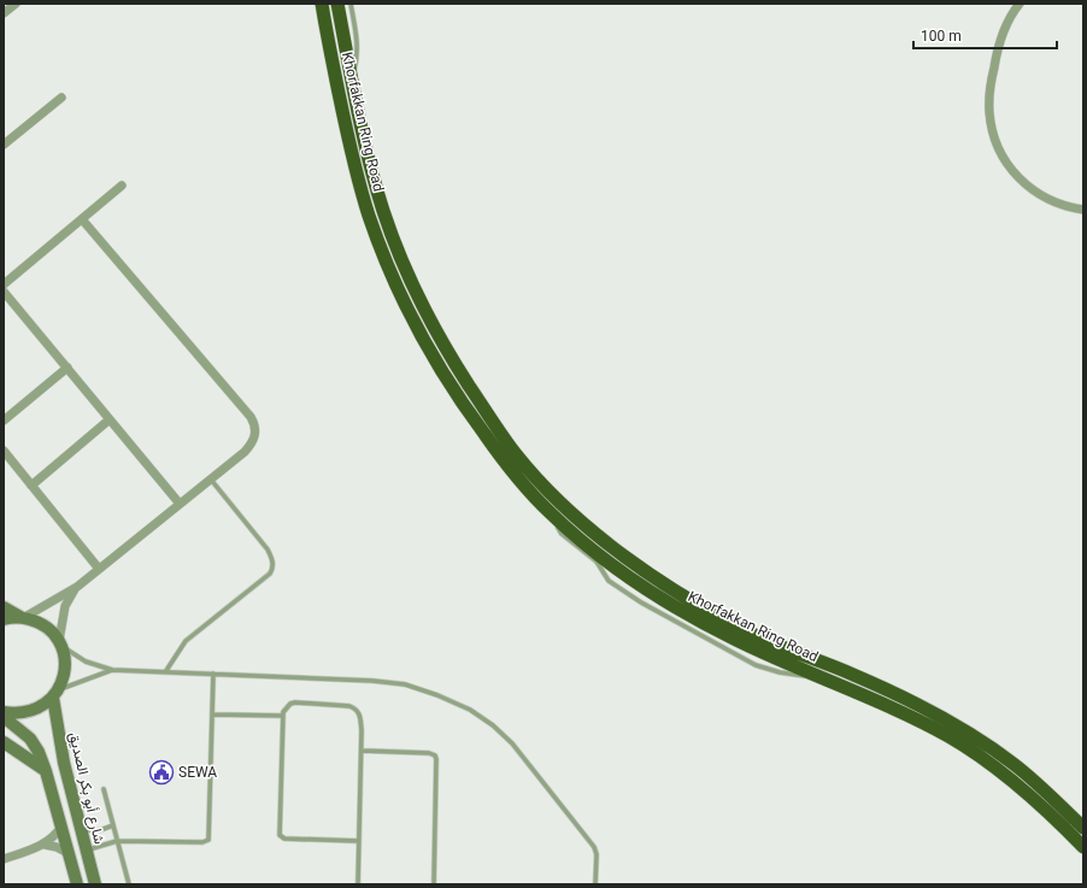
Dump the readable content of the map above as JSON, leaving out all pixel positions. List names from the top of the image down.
{
  "streets": {
    "highway": ["Khorfakkan Ring Road"],
    "main road": ["شارع أبو بكر الصديق"]
  },
  "places": {
    "public building": ["SEWA"]
  },
  "scale_bar": "100 m"
}
